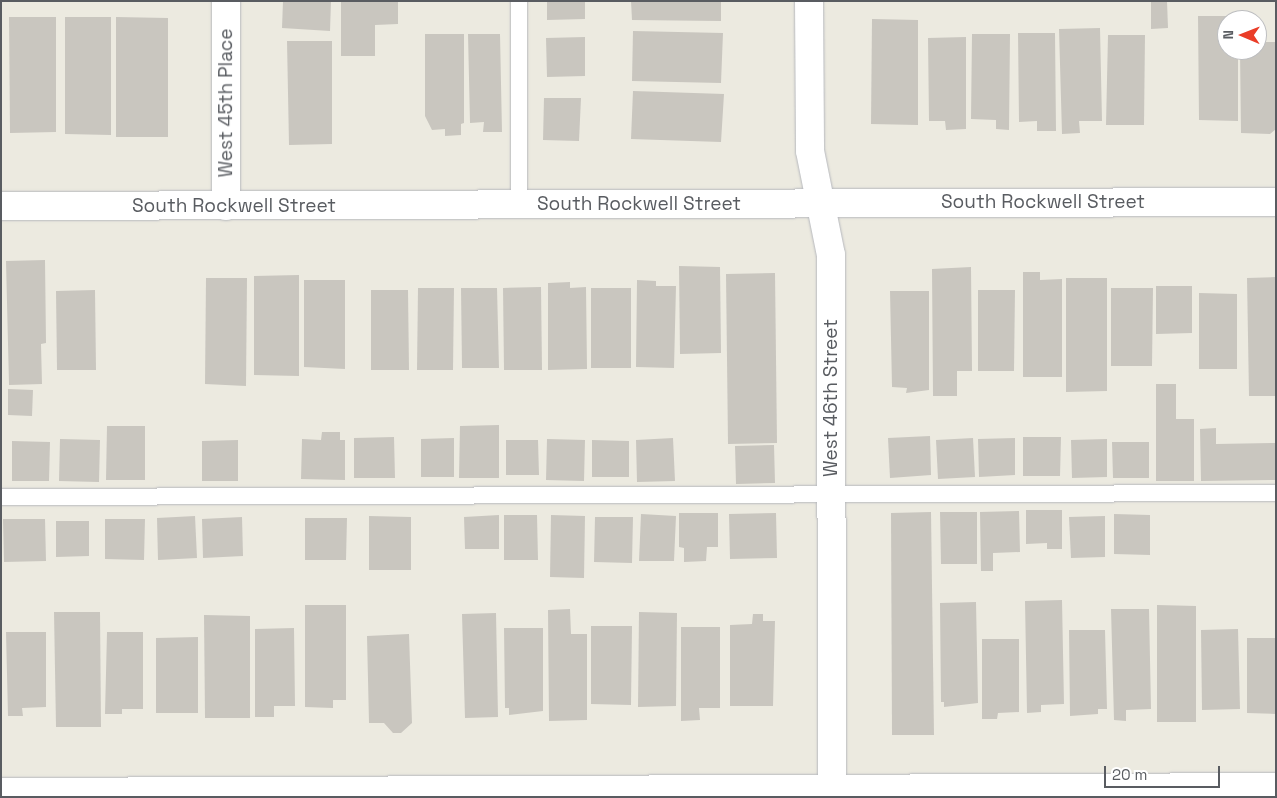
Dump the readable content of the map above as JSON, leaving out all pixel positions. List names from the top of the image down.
{
  "streets": {
    "street": ["West 45th Place", "South Rockwell Street", "West 46th Street"]
  },
  "crossings": [
    ["West 45th Place", "South Rockwell Street"],
    ["South Rockwell Street", "West 46th Street"]
  ],
  "scale_bar": "20 m",
  "north": "left"
}
